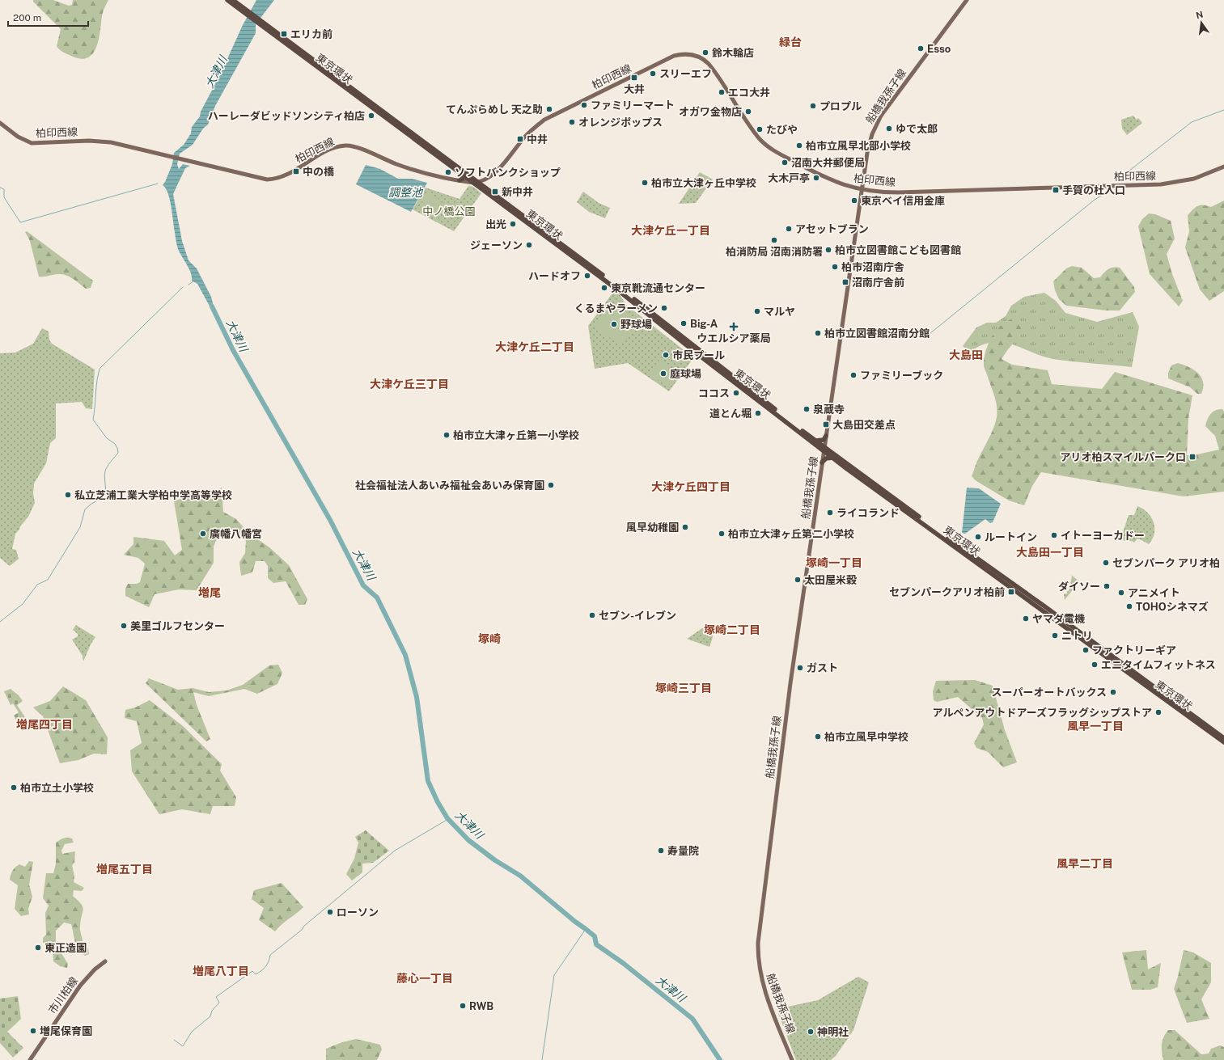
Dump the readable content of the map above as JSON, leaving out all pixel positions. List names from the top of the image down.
{
  "streets": {
    "highway": ["東京環状"],
    "main road": ["柏印西線", "船橋我孫子線", "市川柏線"]
  },
  "crossings": [
    ["東京環状", "柏印西線"],
    ["東京環状", "船橋我孫子線"],
    ["柏印西線", "船橋我孫子線"]
  ],
  "districts": [
    "緑台",
    "大津ケ丘一丁目",
    "大津ケ丘二丁目",
    "大島田",
    "大津ケ丘三丁目",
    "大津ケ丘四丁目",
    "大島田一丁目",
    "塚崎一丁目",
    "増尾",
    "塚崎二丁目",
    "塚崎",
    "塚崎三丁目",
    "増尾四丁目",
    "風早一丁目",
    "風早二丁目",
    "増尾五丁目",
    "増尾八丁目",
    "藤心一丁目"
  ],
  "water": ["大津川", "調整池"],
  "parks": ["中ノ橋公園"],
  "places": {
    "transit": [
      "エリカ前",
      "大井",
      "中井",
      "中の橋",
      "手賀の杜入口",
      "新中井",
      "沼南庁舎前",
      "大島田交差点",
      "アリオ柏スマイルパーク口",
      "セブンパークアリオ柏前"
    ],
    "other": [
      "Esso",
      "鈴木輪店",
      "スリーエフ",
      "エコ大井",
      "ファミリーマート",
      "プロプル",
      "てんぷらめし 天之助",
      "オガワ金物店",
      "ハーレーダビッドソンシティ柏店",
      "オレンジポップス",
      "ゆで太郎",
      "たびや",
      "柏市立風早北部小学校",
      "沼南大井郵便局",
      "ソフトバンクショップ",
      "大木戸亭",
      "柏市立大津ヶ丘中学校",
      "東京ベイ信用金庫",
      "出光",
      "アセットブラン",
      "柏消防局 沼南消防署",
      "ジェーソン",
      "柏市立図書館こども図書館",
      "柏市沼南庁舎",
      "ハードオフ",
      "東京靴流通センター",
      "くるまやラーメン",
      "マルヤ",
      "Big-A",
      "野球場",
      "柏市立図書館沼南分館",
      "市民プール",
      "庭球場",
      "ファミリーブック",
      "ココス",
      "泉蔵寺",
      "道とん堀",
      "柏市立大津ヶ丘第一小学校",
      "社会福祉法人あいみ福祉会あいみ保育園",
      "私立芝浦工業大学柏中学高等学校",
      "ライコランド",
      "風早幼稚園",
      "廣幡八幡宮",
      "柏市立大津ヶ丘第二小学校",
      "イトーヨーカドー",
      "ルートイン",
      "セブンパーク アリオ柏",
      "太田屋米穀",
      "ダイソー",
      "アニメイト",
      "TOHOシネマズ",
      "セブン-イレブン",
      "ヤマダ電機",
      "美里ゴルフセンター",
      "ニトリ",
      "ファクトリーギア",
      "エニタイムフィットネス",
      "ガスト",
      "スーパーオートバックス",
      "アルペンアウトドアーズフラッグシップストア",
      "柏市立風早中学校",
      "柏市立土小学校",
      "寿量院",
      "ローソン",
      "東正造園",
      "RWB",
      "増尾保育園",
      "神明社"
    ],
    "health": ["ウエルシア薬局"]
  },
  "scale_bar": "200 m",
  "north": "top"
}
